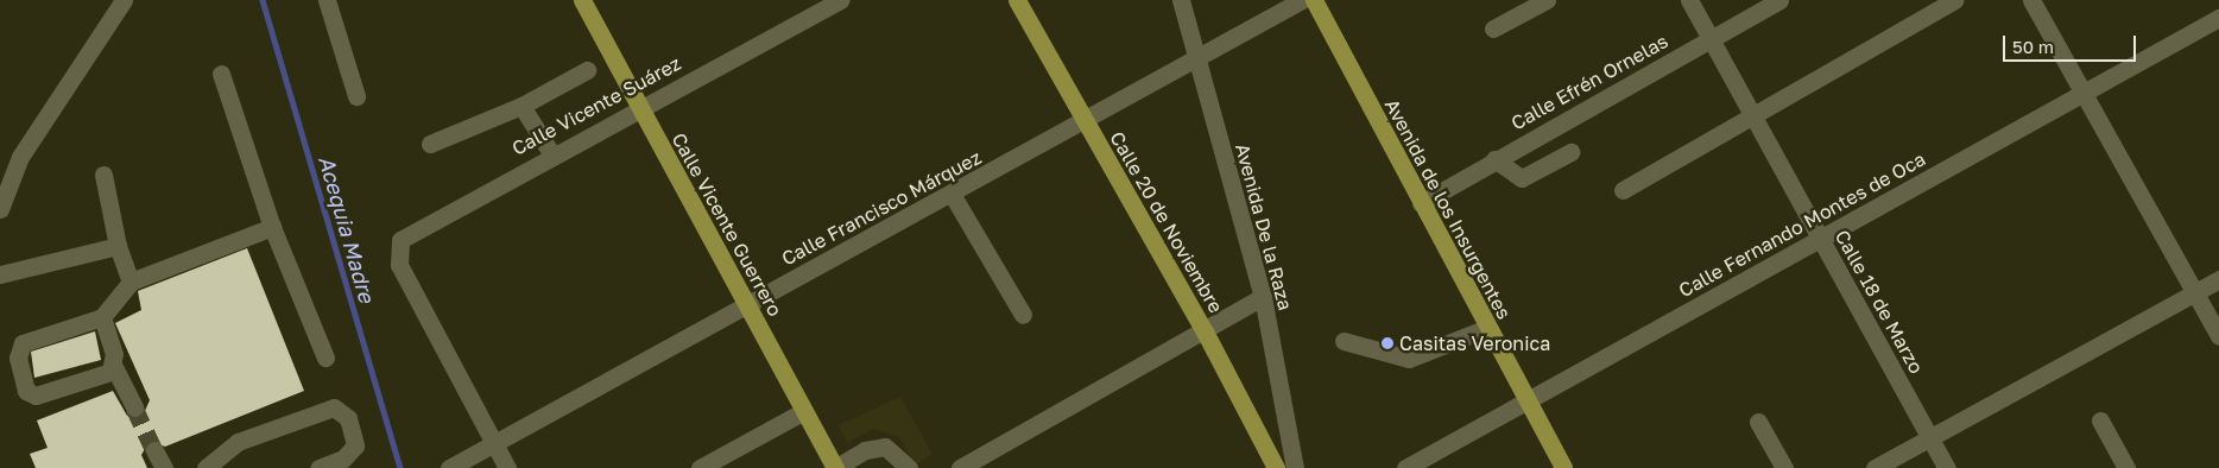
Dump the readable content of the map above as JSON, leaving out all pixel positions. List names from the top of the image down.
{
  "streets": {
    "main road": ["Avenida de los Insurgentes", "Calle 20 de Noviembre", "Calle Vicente Guerrero"],
    "street": [
      "Calle Efrén Ornelas",
      "Calle Vicente Suárez",
      "Calle Francisco Márquez",
      "Calle Fernando Montes de Oca",
      "Avenida De la Raza",
      "Calle 18 de Marzo"
    ]
  },
  "crossings": [
    ["Calle Efrén Ornelas", "Avenida de los Insurgentes"],
    ["Calle Efrén Ornelas", "Calle 18 de Marzo"],
    ["Calle Vicente Suárez", "Calle Francisco Márquez"],
    ["Calle Vicente Suárez", "Calle Vicente Guerrero"],
    ["Calle Francisco Márquez", "Calle 20 de Noviembre"],
    ["Calle Francisco Márquez", "Calle Vicente Guerrero"],
    ["Calle Francisco Márquez", "Avenida De la Raza"],
    ["Avenida de los Insurgentes", "Calle Fernando Montes de Oca"],
    ["Calle Fernando Montes de Oca", "Calle 18 de Marzo"]
  ],
  "water": ["Acequia Madre"],
  "places": ["Casitas Veronica"],
  "scale_bar": "50 m"
}
